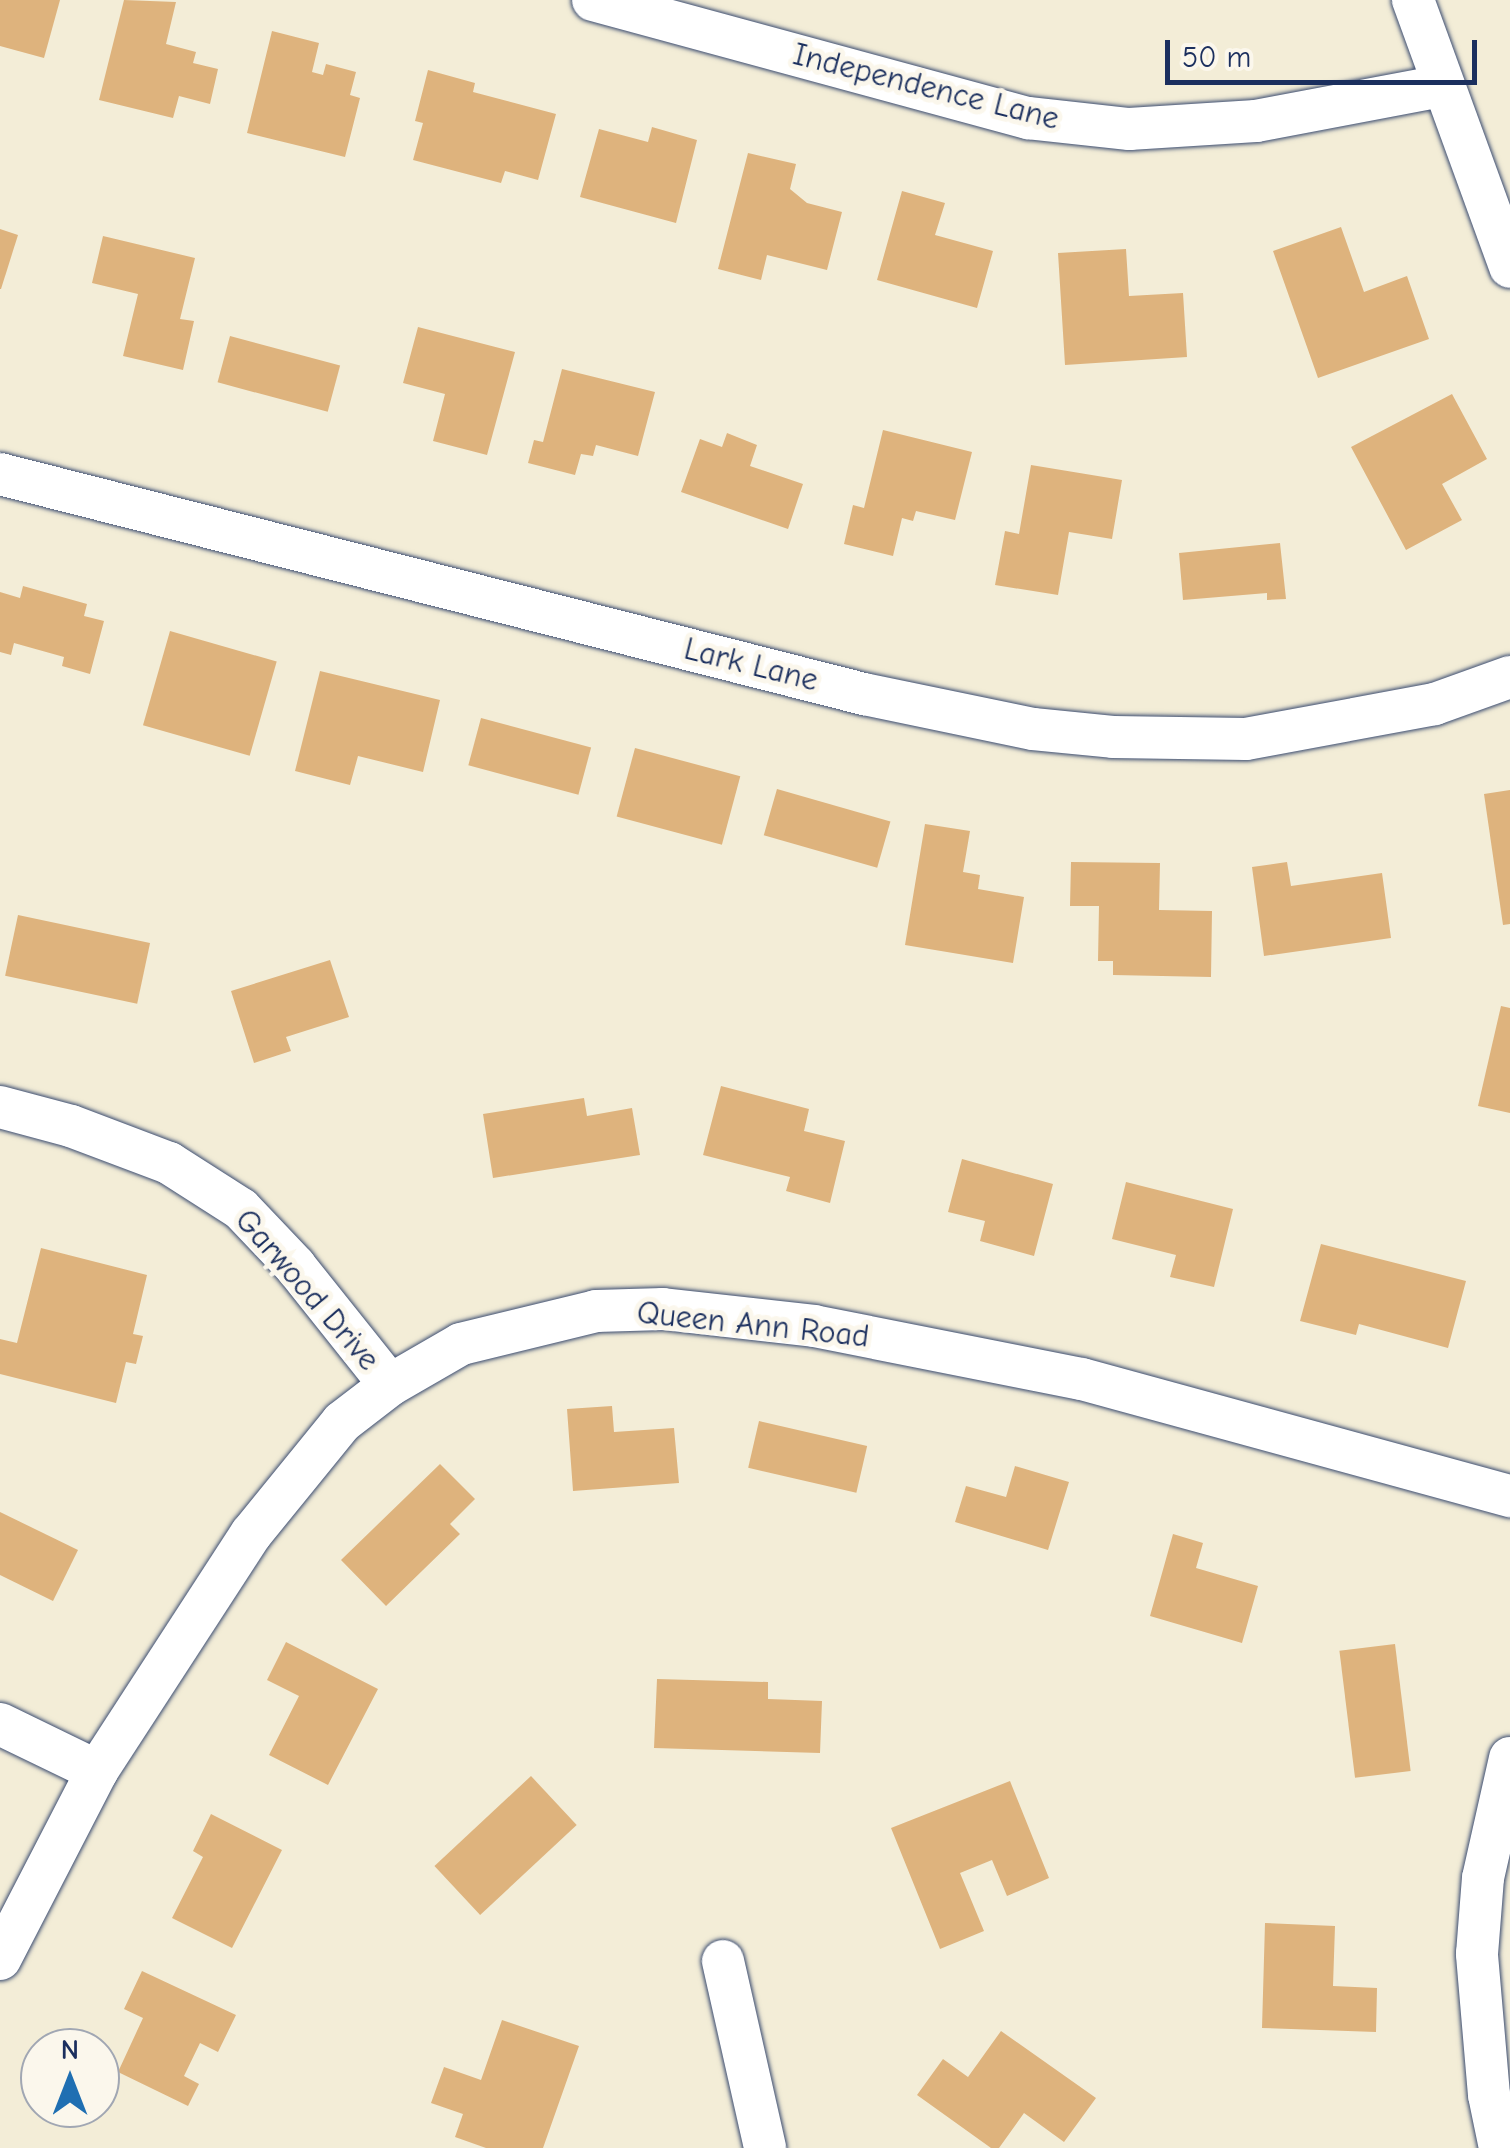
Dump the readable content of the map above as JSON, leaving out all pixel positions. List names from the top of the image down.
{
  "streets": {
    "street": [
      "Independence Lane",
      "Lark Lane",
      "Garwood Drive",
      "Queen Ann Road"
    ]
  },
  "crossings": [
    ["Garwood Drive", "Queen Ann Road"]
  ],
  "scale_bar": "50 m",
  "north": "top"
}
